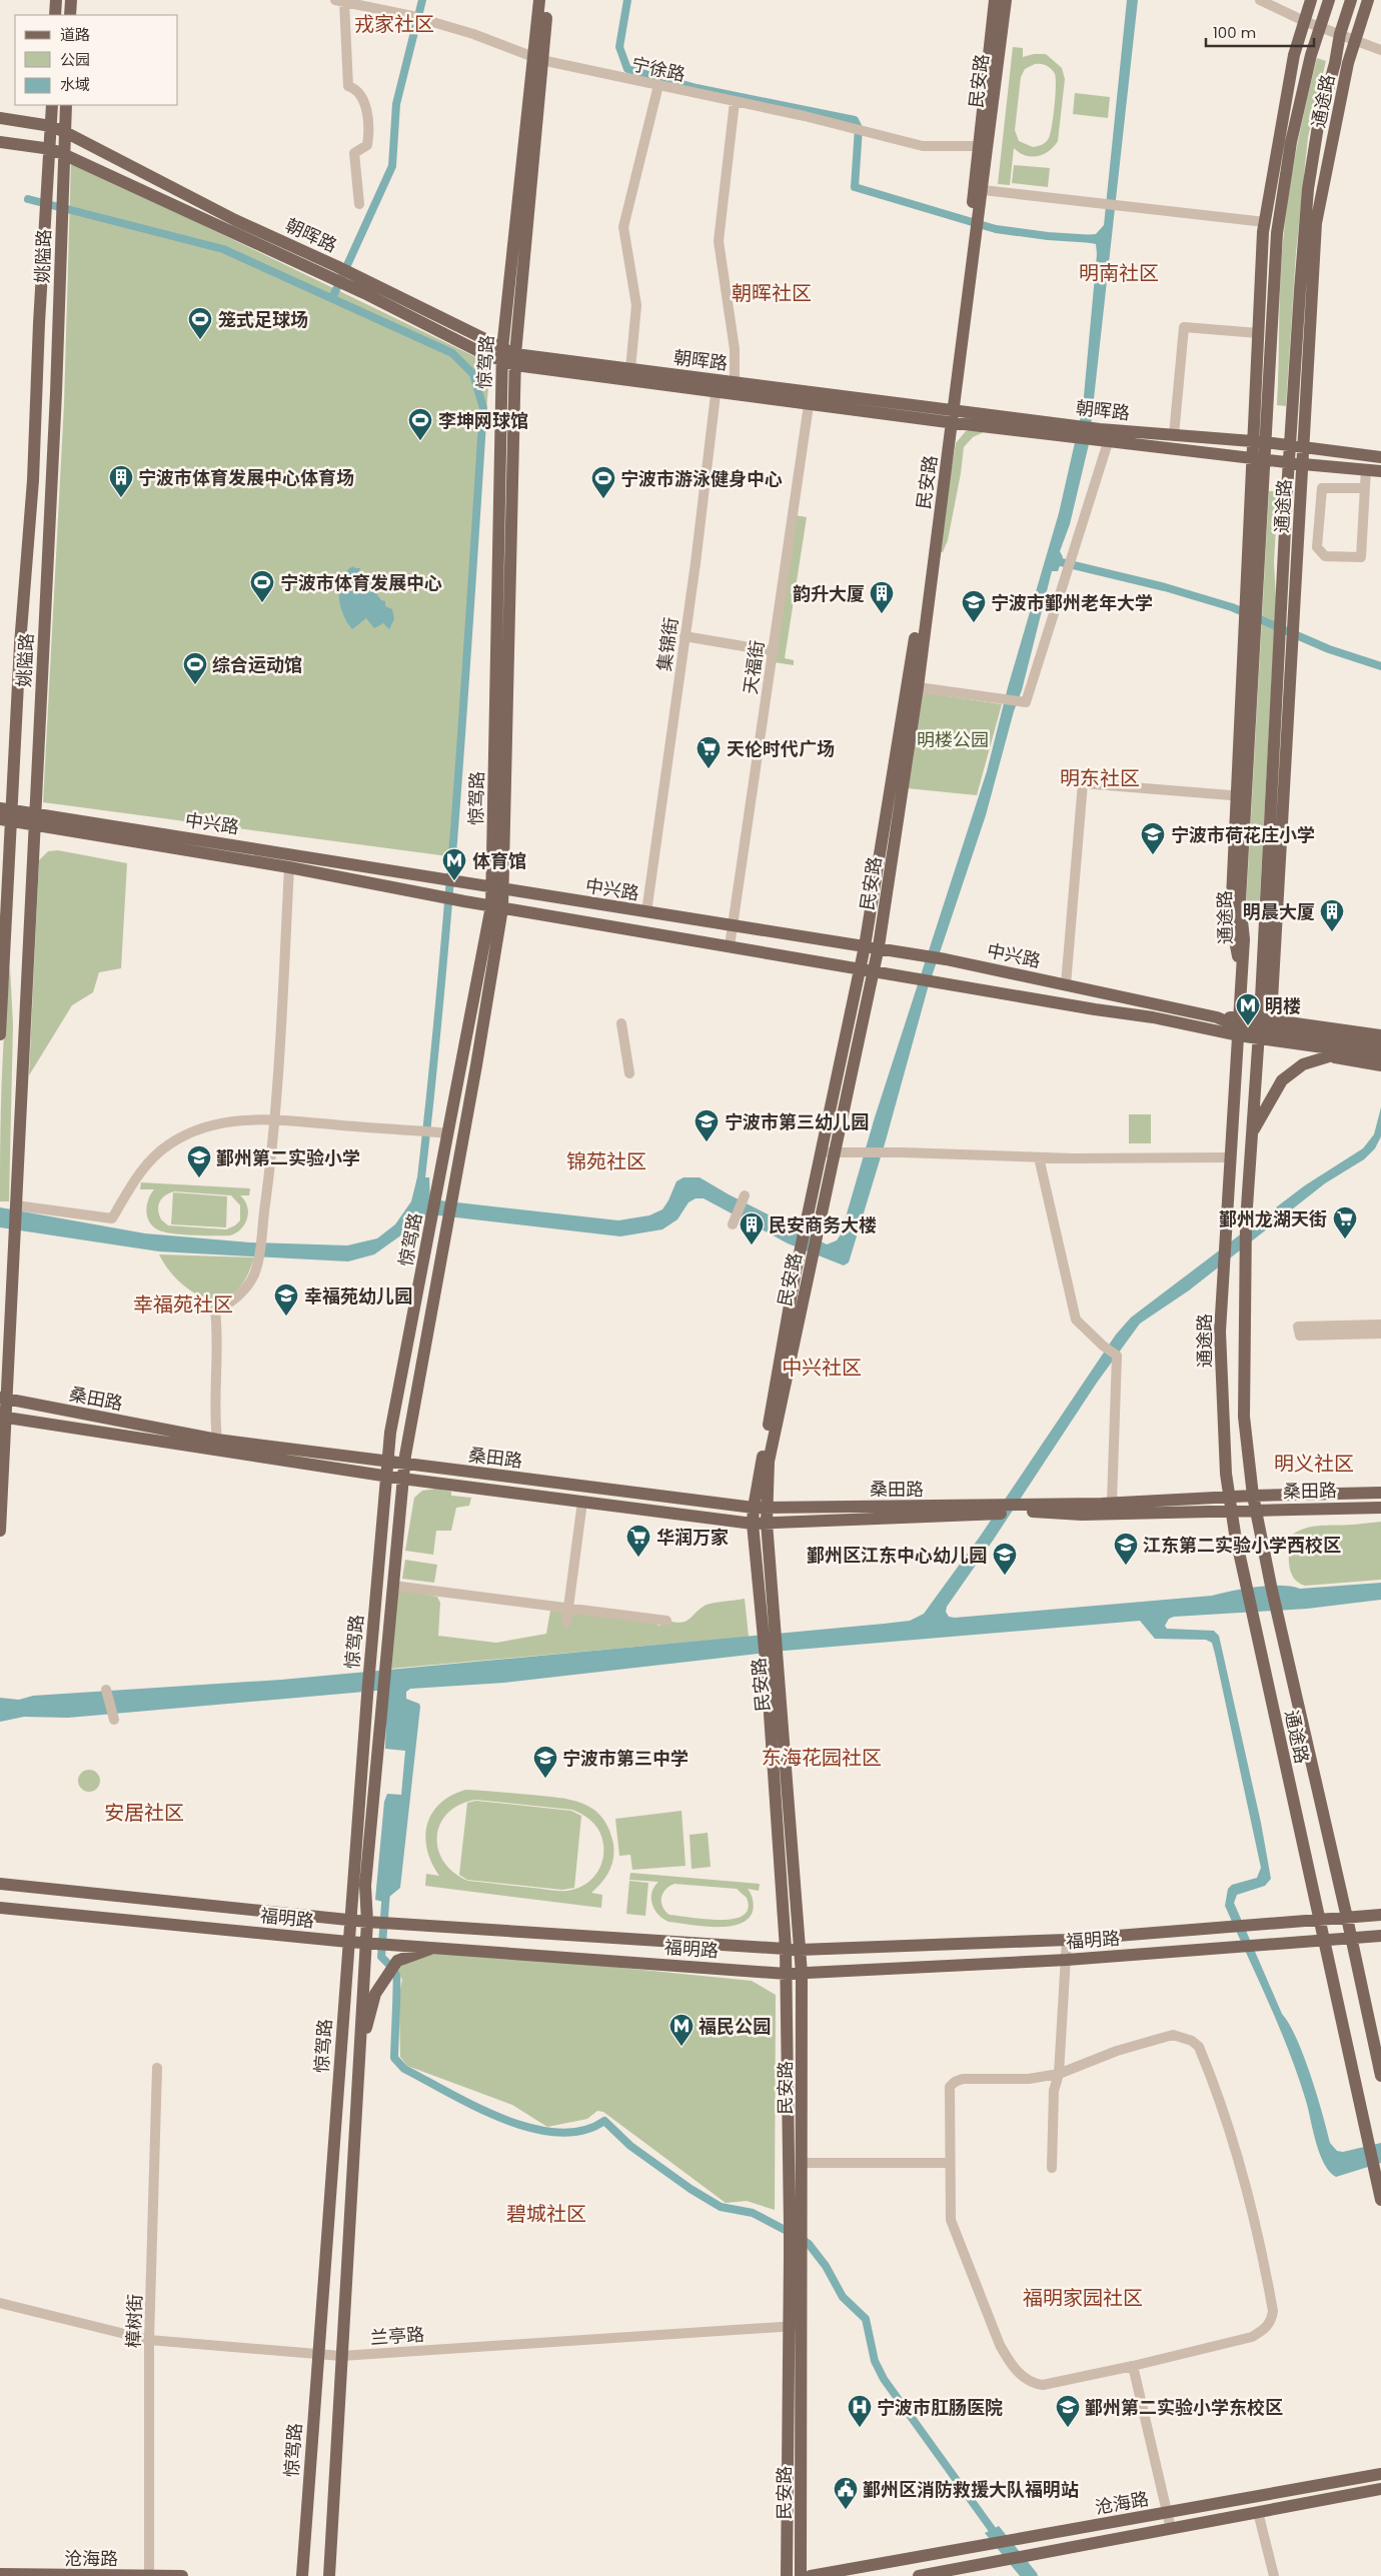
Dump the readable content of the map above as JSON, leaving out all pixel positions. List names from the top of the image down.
{
  "streets": {
    "main road": [
      "民安路",
      "通途路",
      "朝晖路",
      "姚隘路",
      "惊驾路",
      "中兴路",
      "桑田路",
      "福明路",
      "沧海路"
    ],
    "street": [
      "宁徐路",
      "集锦街",
      "天福街",
      "樟树街",
      "兰亭路"
    ]
  },
  "crossings": [
    ["宁徐路", "民安路"],
    ["宁徐路", "惊驾路"],
    ["民安路", "朝晖路"],
    ["民安路", "中兴路"],
    ["民安路", "桑田路"],
    ["民安路", "福明路"],
    ["民安路", "兰亭路"],
    ["通途路", "朝晖路"],
    ["通途路", "中兴路"],
    ["通途路", "桑田路"],
    ["通途路", "福明路"],
    ["朝晖路", "姚隘路"],
    ["朝晖路", "惊驾路"],
    ["朝晖路", "集锦街"],
    ["朝晖路", "天福街"],
    ["姚隘路", "中兴路"],
    ["姚隘路", "桑田路"],
    ["惊驾路", "中兴路"],
    ["惊驾路", "桑田路"],
    ["惊驾路", "福明路"],
    ["惊驾路", "兰亭路"],
    ["集锦街", "中兴路"],
    ["天福街", "中兴路"],
    ["樟树街", "兰亭路"],
    ["樟树街", "沧海路"]
  ],
  "districts": [
    "戎家社区",
    "明南社区",
    "朝晖社区",
    "明东社区",
    "锦苑社区",
    "幸福苑社区",
    "中兴社区",
    "明义社区",
    "东海花园社区",
    "安居社区",
    "碧城社区",
    "福明家园社区"
  ],
  "parks": ["明楼公园"],
  "places": {
    "sports": [
      "笼式足球场",
      "李坤网球馆",
      "宁波市游泳健身中心",
      "宁波市体育发展中心",
      "综合运动馆"
    ],
    "building": [
      "宁波市体育发展中心体育场",
      "韵升大厦",
      "明晨大厦",
      "民安商务大楼"
    ],
    "school or university": [
      "宁波市鄞州老年大学",
      "宁波市荷花庄小学",
      "宁波市第三幼儿园",
      "鄞州第二实验小学",
      "幸福苑幼儿园",
      "江东第二实验小学西校区",
      "鄞州区江东中心幼儿园",
      "宁波市第三中学",
      "鄞州第二实验小学东校区"
    ],
    "supermarket": ["天伦时代广场", "鄞州龙湖天街", "华润万家"],
    "metro station": ["体育馆", "明楼", "福民公园"],
    "hospital": ["宁波市肛肠医院"],
    "public building": ["鄞州区消防救援大队福明站"]
  },
  "legend": ["道路", "公园", "水域"],
  "scale_bar": "100 m"
}
